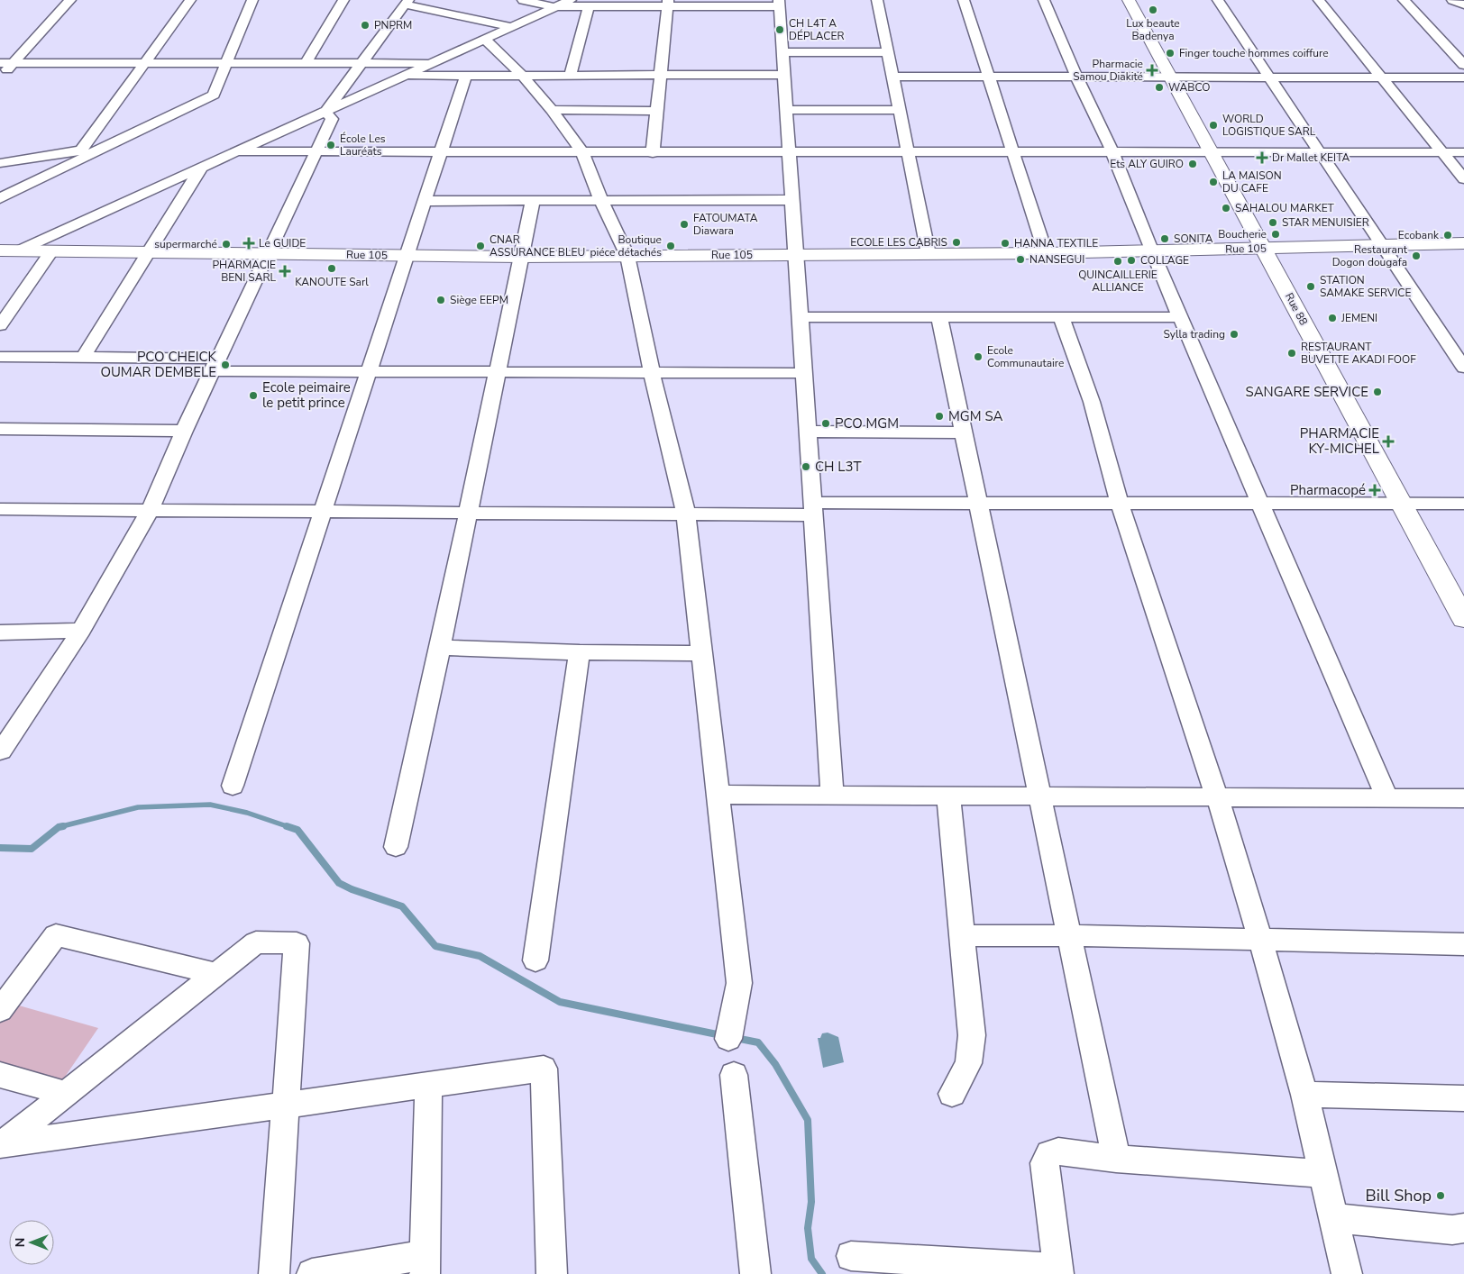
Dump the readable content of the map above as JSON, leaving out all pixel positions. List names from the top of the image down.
{
  "streets": {
    "street": ["Rue 105", "Rue 88"]
  },
  "crossings": [
    ["Rue 105", "Rue 88"]
  ],
  "places": {
    "other": [
      "Lux beaute Badenya",
      "PNPRM",
      "CH L4T A DÉPLACER",
      "Finger touche hommes coiffure",
      "WABCO",
      "WORLD LOGISTIQUE SARL",
      "École Les Lauréats",
      "Ets ALY GUIRO",
      "LA MAISON DU CAFE",
      "SAHALOU MARKET",
      "STAR MENUISIER",
      "FATOUMATA Diawara",
      "Boucherie",
      "Ecobank",
      "SONITA",
      "ECOLE LES CABRIS",
      "HANNA TEXTILE",
      "supermarché",
      "CNAR ASSURANCE BLEU",
      "Boutique piéce détachés",
      "Restaurant Dogon dougafa",
      "NANSEGUI",
      "COLLAGE",
      "QUINCAILLERIE ALLIANCE",
      "KANOUTE Sarl",
      "STATION SAMAKE SERVICE",
      "Siège EEPM",
      "JEMENI",
      "Sylla trading",
      "RESTAURANT BUVETTE AKADI FOOF",
      "Ecole Communautaire",
      "PCO CHEICK OUMAR DEMBELE",
      "SANGARE SERVICE",
      "Ecole peimaire le petit prince",
      "MGM SA",
      "PCO MGM",
      "CH L3T",
      "Bill Shop"
    ],
    "health": [
      "Pharmacie Samou Diakité",
      "Dr Mallet KEITA",
      "Le GUIDE",
      "PHARMACIE BENI SARL",
      "PHARMACIE KY-MICHEL",
      "Pharmacopé"
    ]
  },
  "north": "left"
}
